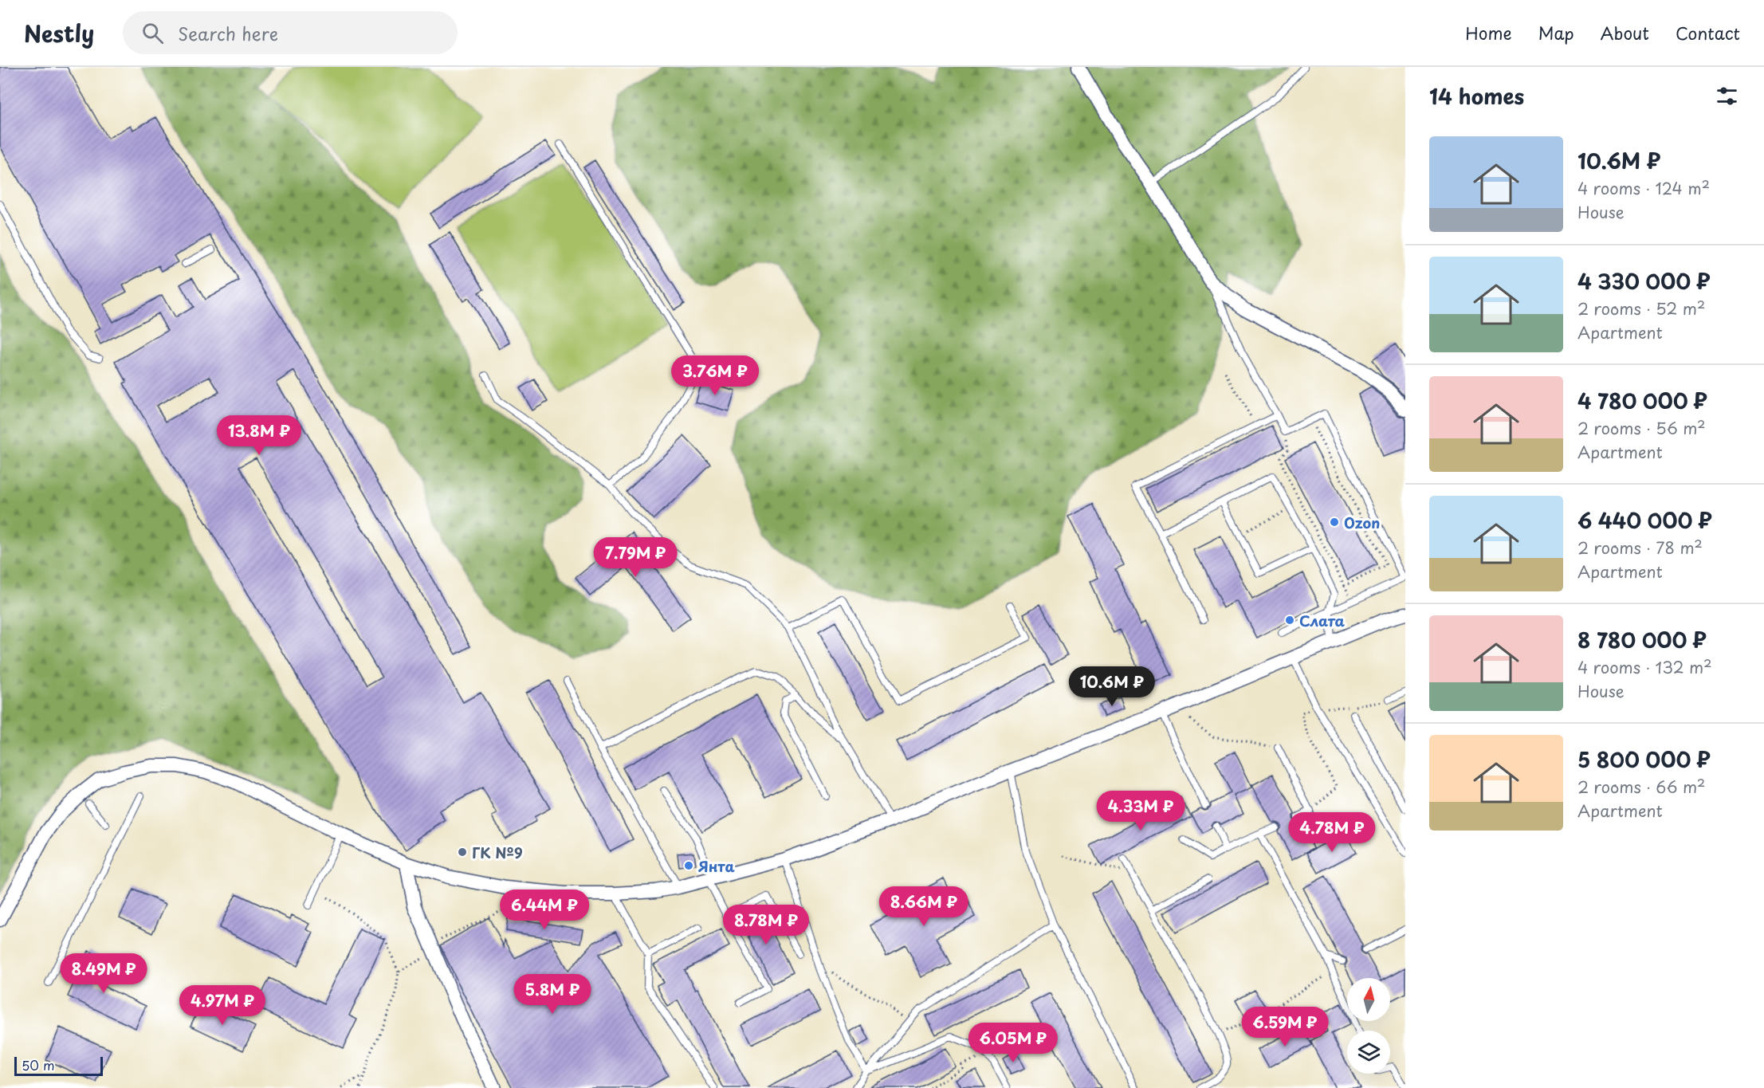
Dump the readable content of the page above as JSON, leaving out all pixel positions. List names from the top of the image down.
{
  "places": [
    "Ozon",
    "Слата",
    "ГК №9",
    "Янта"
  ],
  "scale_bar": "50 m",
  "north": "top",
  "page": {
    "header": "Nestly",
    "search": "Search here",
    "nav": [
      "Home",
      "Map",
      "About",
      "Contact"
    ],
    "heading": "14 homes",
    "list": [
      {
        "name": "10.6M ₽",
        "note": "4 rooms · 124 m² · House"
      },
      {
        "name": "4 330 000 ₽",
        "note": "2 rooms · 52 m² · Apartment"
      },
      {
        "name": "4 780 000 ₽",
        "note": "2 rooms · 56 m² · Apartment"
      },
      {
        "name": "6 440 000 ₽",
        "note": "2 rooms · 78 m² · Apartment"
      },
      {
        "name": "8 780 000 ₽",
        "note": "4 rooms · 132 m² · House"
      },
      {
        "name": "5 800 000 ₽",
        "note": "2 rooms · 66 m² · Apartment"
      }
    ],
    "price": [
      "3.76M ₽",
      "13.8M ₽",
      "7.79M ₽",
      "10.6M ₽",
      "4.33M ₽",
      "4.78M ₽",
      "8.66M ₽",
      "6.44M ₽",
      "8.78M ₽",
      "8.49M ₽",
      "5.8M ₽",
      "4.97M ₽",
      "6.59M ₽",
      "6.05M ₽"
    ],
    "scale": "50 m"
  }
}
